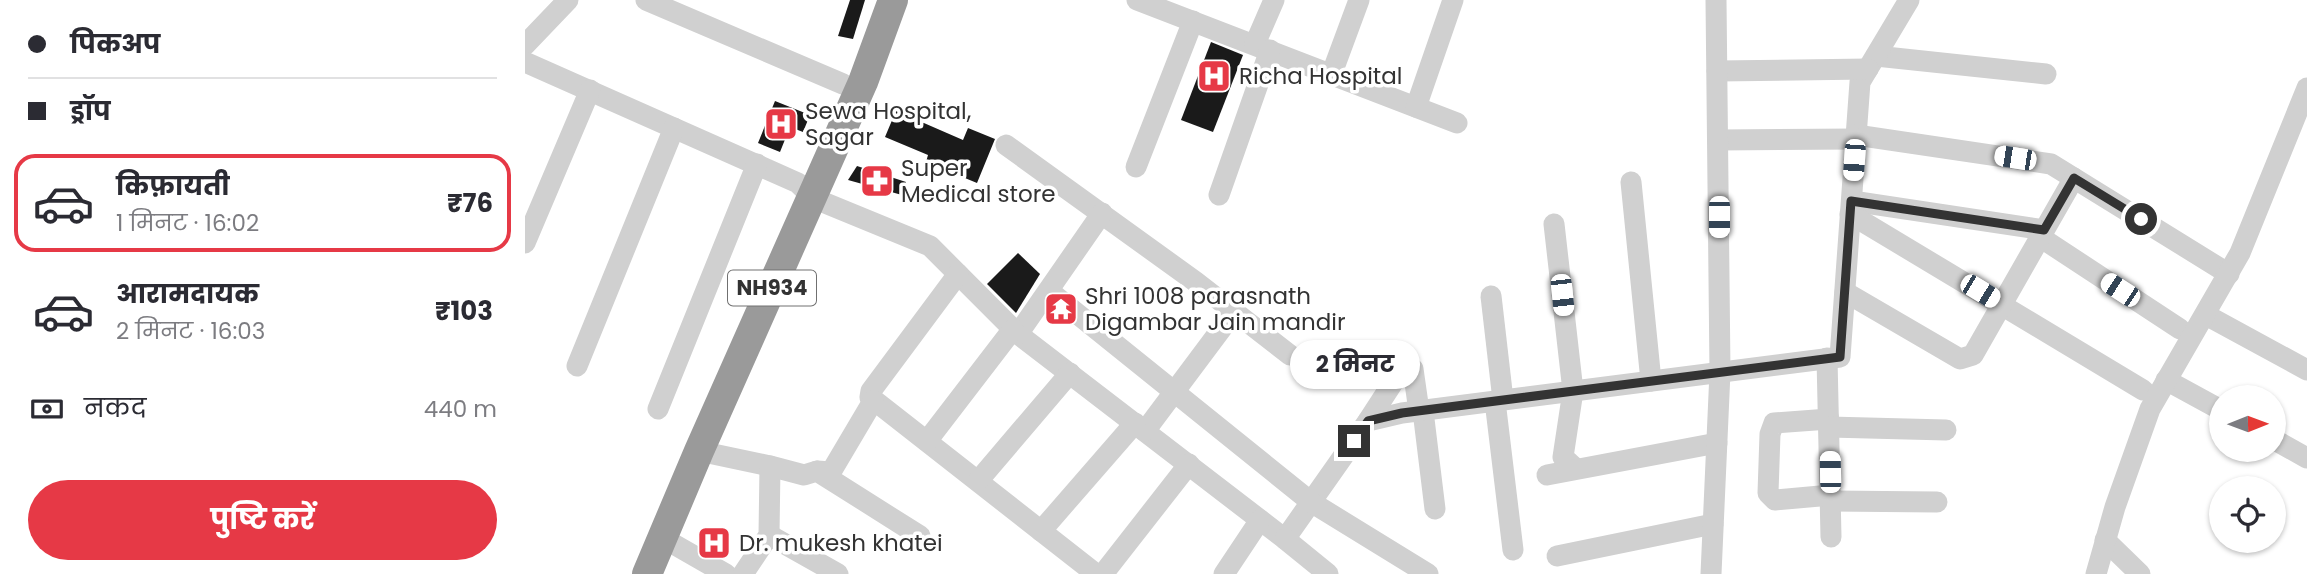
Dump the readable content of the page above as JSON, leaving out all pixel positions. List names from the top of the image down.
{
  "streets": {
    "highway": ["NH934"]
  },
  "places": {
    "hospital": ["Richa Hospital", "Sewa Hospital, Sagar", "Dr. mukesh khatei"],
    "pharmacy": ["Super Medical store"],
    "temple": ["Shri 1008 parasnath Digambar Jain mandir"]
  },
  "north": "right",
  "page": {
    "banner": ["पिकअप", "ड्रॉप"],
    "list": [
      {
        "name": "किफ़ायती",
        "note": "1 मिनट · 16:02",
        "value": "₹76"
      },
      {
        "name": "आरामदायक",
        "note": "2 मिनट · 16:03",
        "value": "₹103"
      }
    ],
    "bubble": "2 मिनट",
    "pay": ["नकद", "440 m"],
    "buttons": "पुष्टि करें"
  }
}
